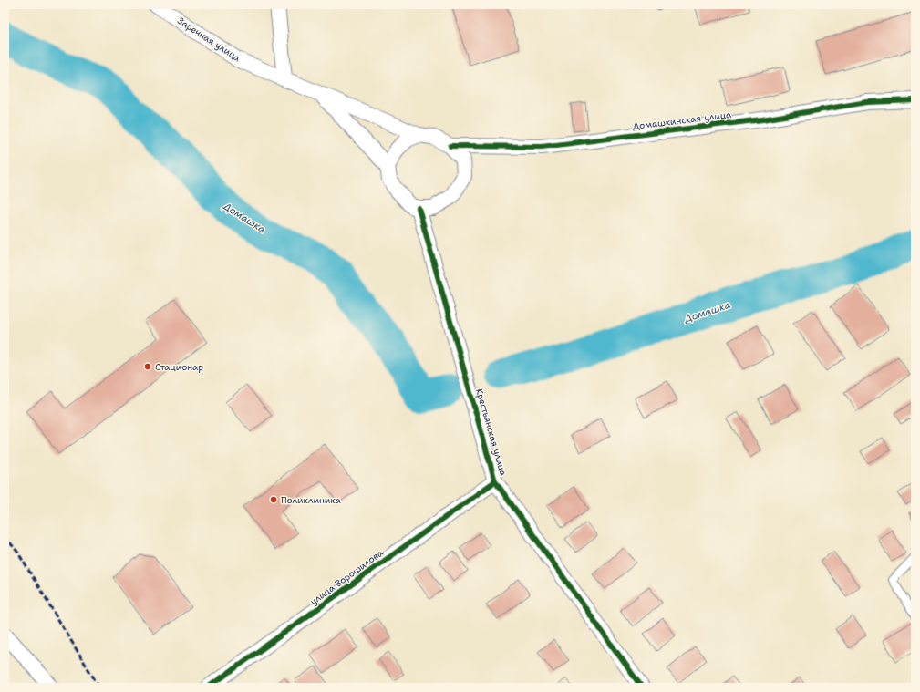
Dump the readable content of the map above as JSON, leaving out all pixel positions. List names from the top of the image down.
{
  "streets": {
    "street": [
      "Заречная улица",
      "Домашкинская улица",
      "Крестьянская улица",
      "улица Ворошилова"
    ]
  },
  "crossings": [
    ["Заречная улица", "Домашкинская улица"],
    ["Заречная улица", "Крестьянская улица"],
    ["Домашкинская улица", "Крестьянская улица"],
    ["Крестьянская улица", "улица Ворошилова"]
  ],
  "water": ["Домашка"],
  "places": ["Стационар", "Поликлиника"]
}
